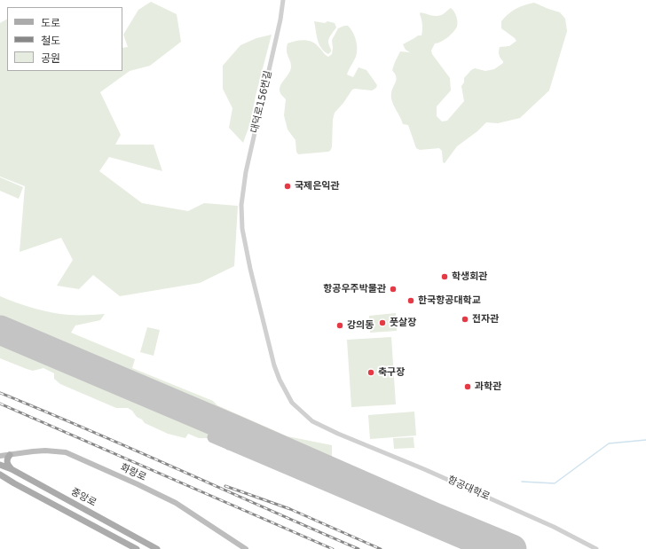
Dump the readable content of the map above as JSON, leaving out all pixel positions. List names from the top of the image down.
{
  "streets": {
    "main road": ["화랑로", "중앙로"],
    "street": ["대덕로156번길", "항공대학로"]
  },
  "crossings": [
    ["대덕로156번길", "항공대학로"]
  ],
  "places": [
    "국제은익관",
    "학생회관",
    "항공우주박물관",
    "한국항공대학교",
    "전자관",
    "풋살장",
    "강의동",
    "축구장",
    "과학관"
  ],
  "legend": ["도로", "철도", "공원"]
}
